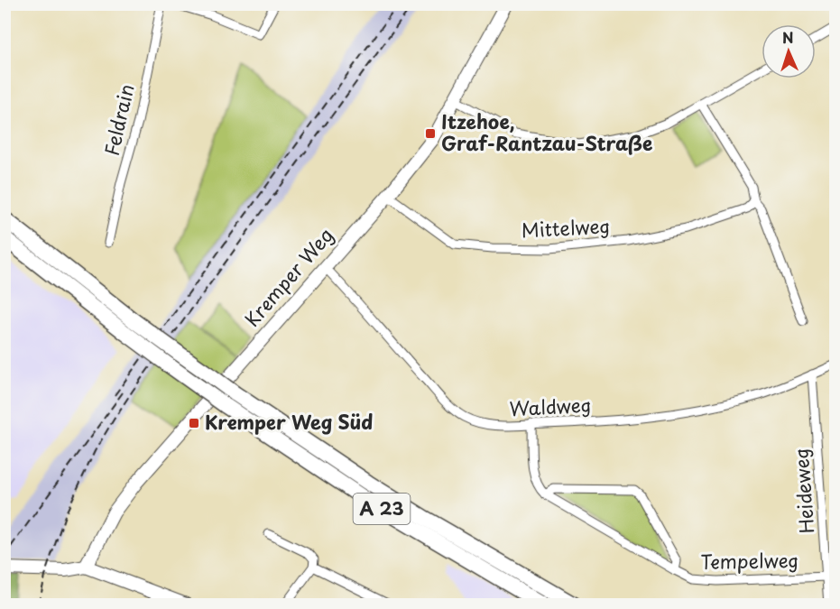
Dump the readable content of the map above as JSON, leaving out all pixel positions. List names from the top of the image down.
{
  "streets": {
    "highway": ["A 23"],
    "street": [
      "Feldrain",
      "Mittelweg",
      "Kremper Weg",
      "Waldweg",
      "Heideweg",
      "Tempelweg"
    ]
  },
  "crossings": [
    ["Mittelweg", "Kremper Weg"],
    ["Kremper Weg", "Waldweg"],
    ["Waldweg", "Heideweg"],
    ["Heideweg", "Tempelweg"]
  ],
  "places": {
    "transit": ["Itzehoe, Graf-Rantzau-Straße", "Kremper Weg Süd"]
  },
  "north": "top"
}
